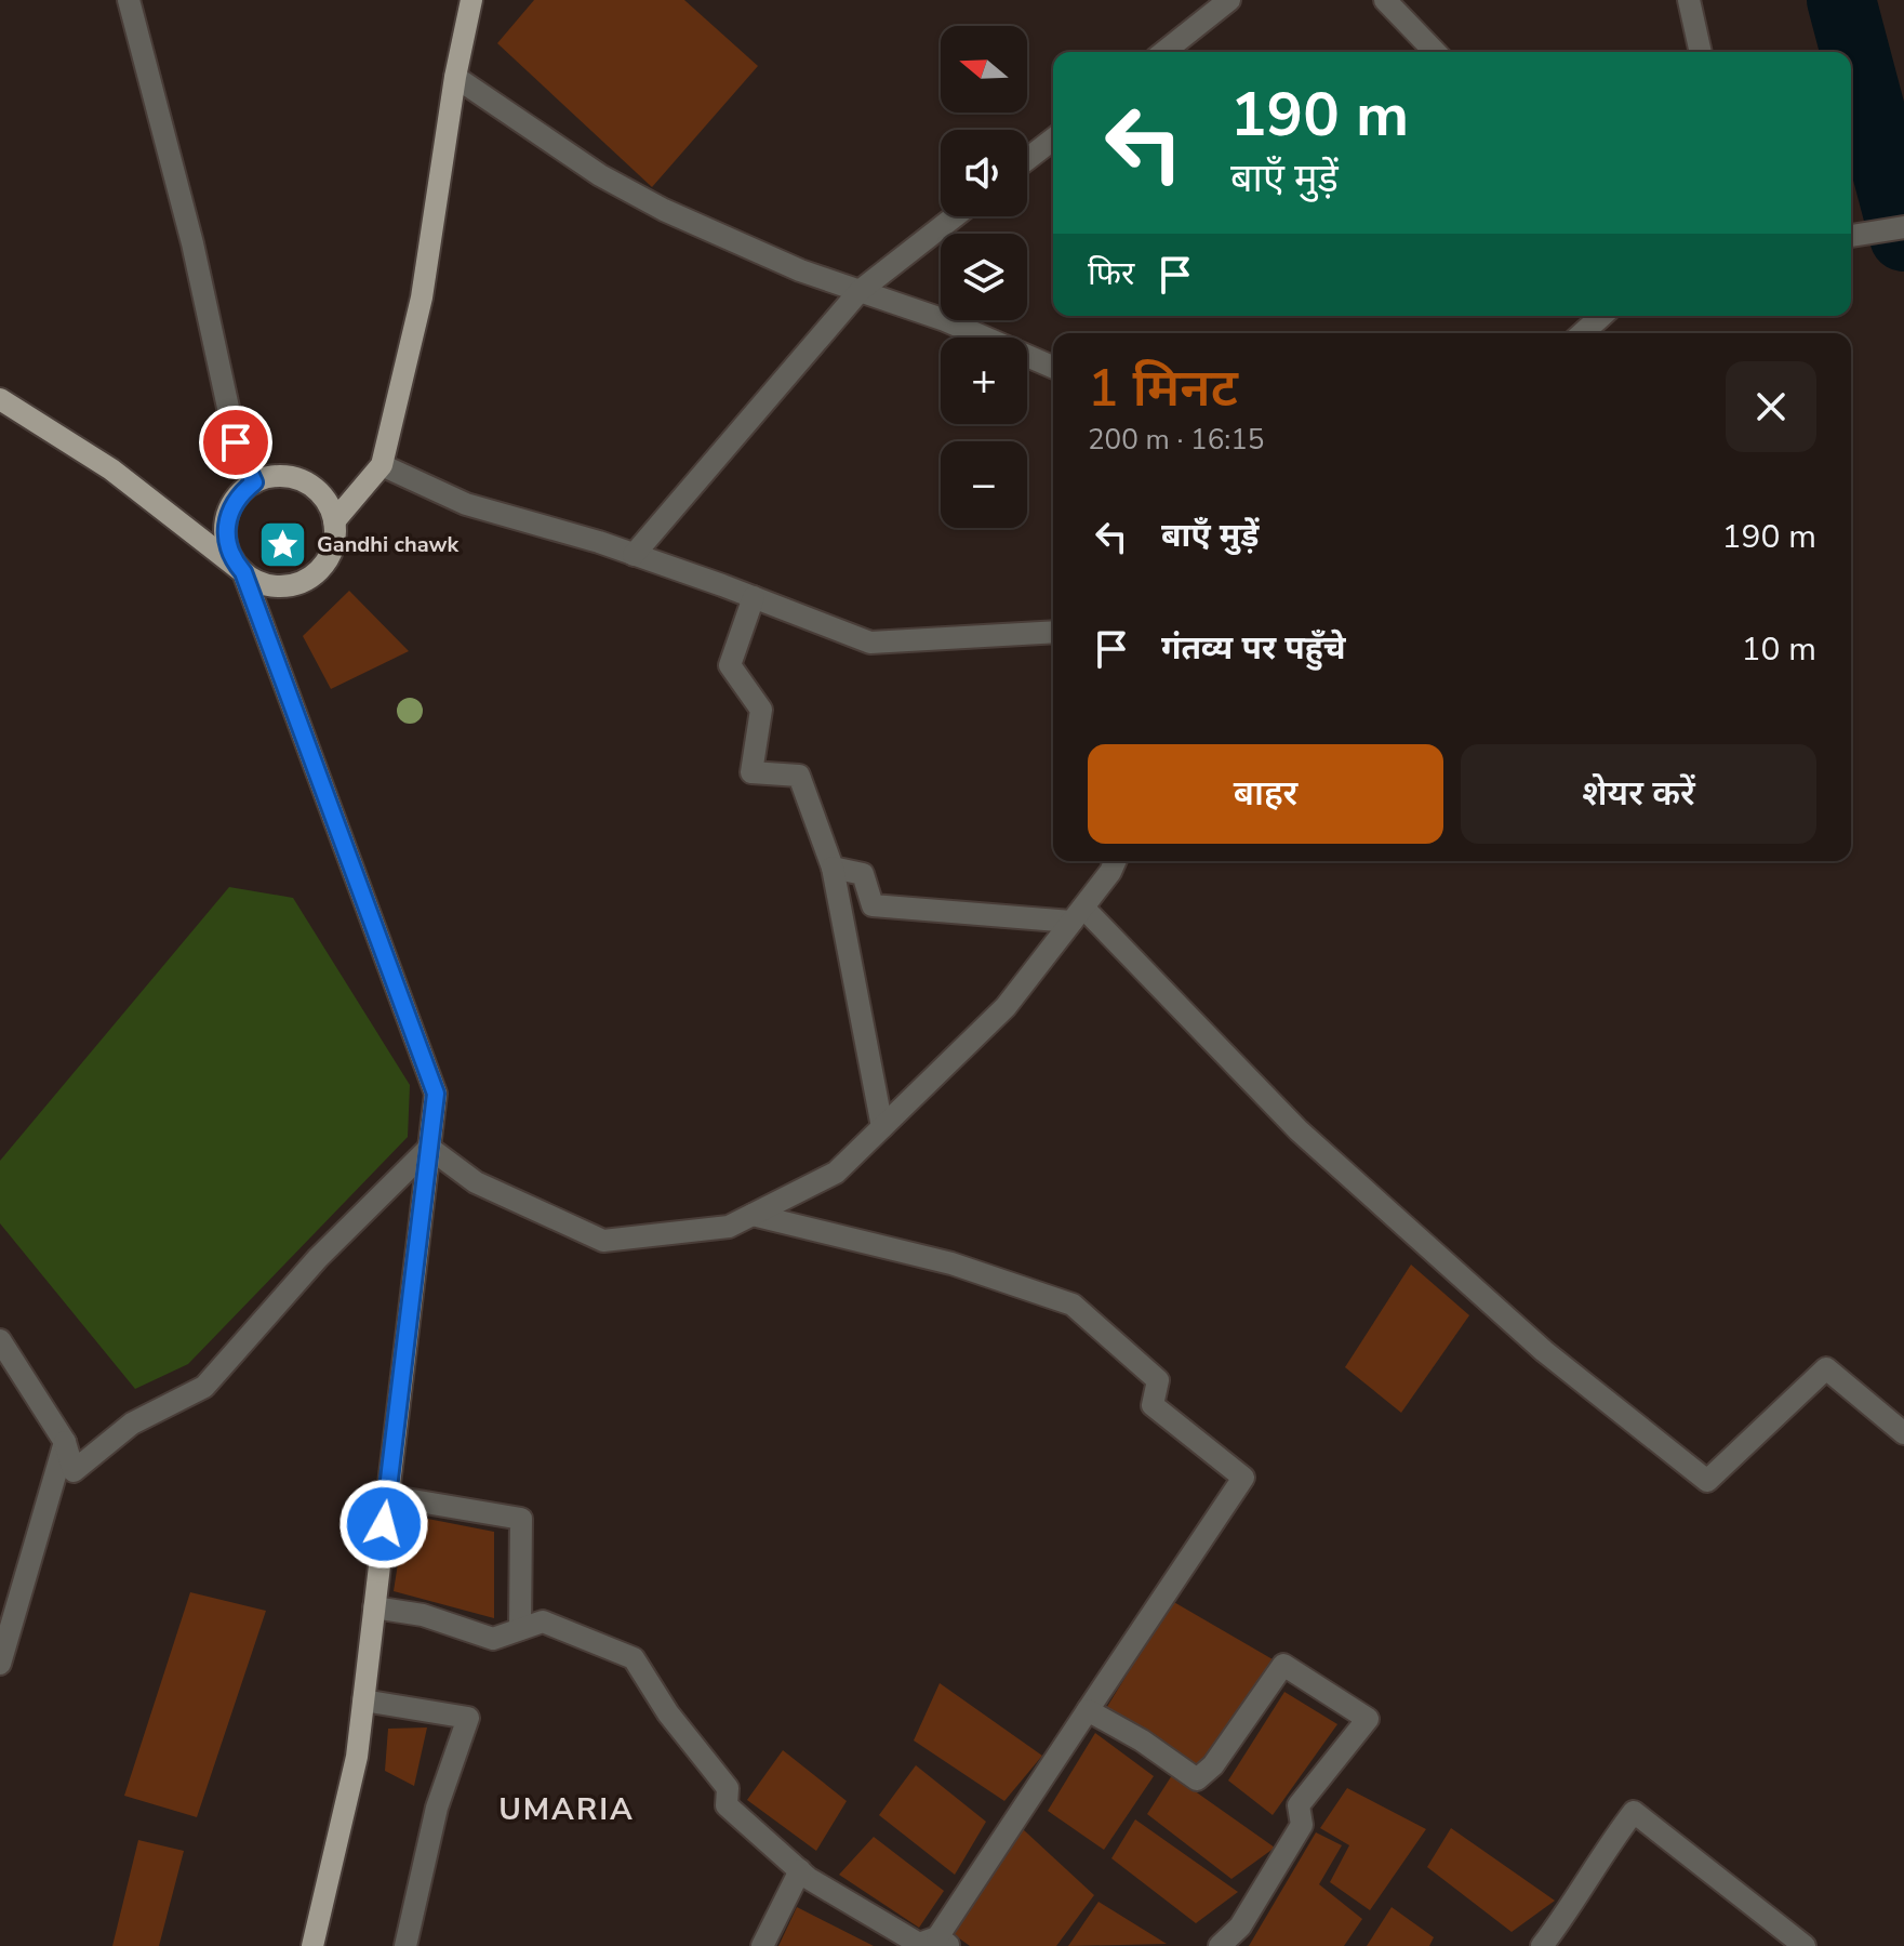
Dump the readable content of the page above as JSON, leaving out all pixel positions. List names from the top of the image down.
{
  "districts": ["UMARIA"],
  "places": {
    "place": ["Gandhi chawk"]
  },
  "north": "left",
  "page": {
    "map_buttons": ["+", "−"],
    "turn": ["190 m", "बाएँ मुड़ें"],
    "then": "फिर",
    "heading": ["1 मिनट", "200 m · 16:15"],
    "list": [
      {
        "name": "बाएँ मुड़ें",
        "value": "190 m"
      },
      {
        "name": "गंतव्य पर पहुँचे",
        "value": "10 m"
      }
    ],
    "buttons": ["बाहर", "शेयर करें"]
  }
}
